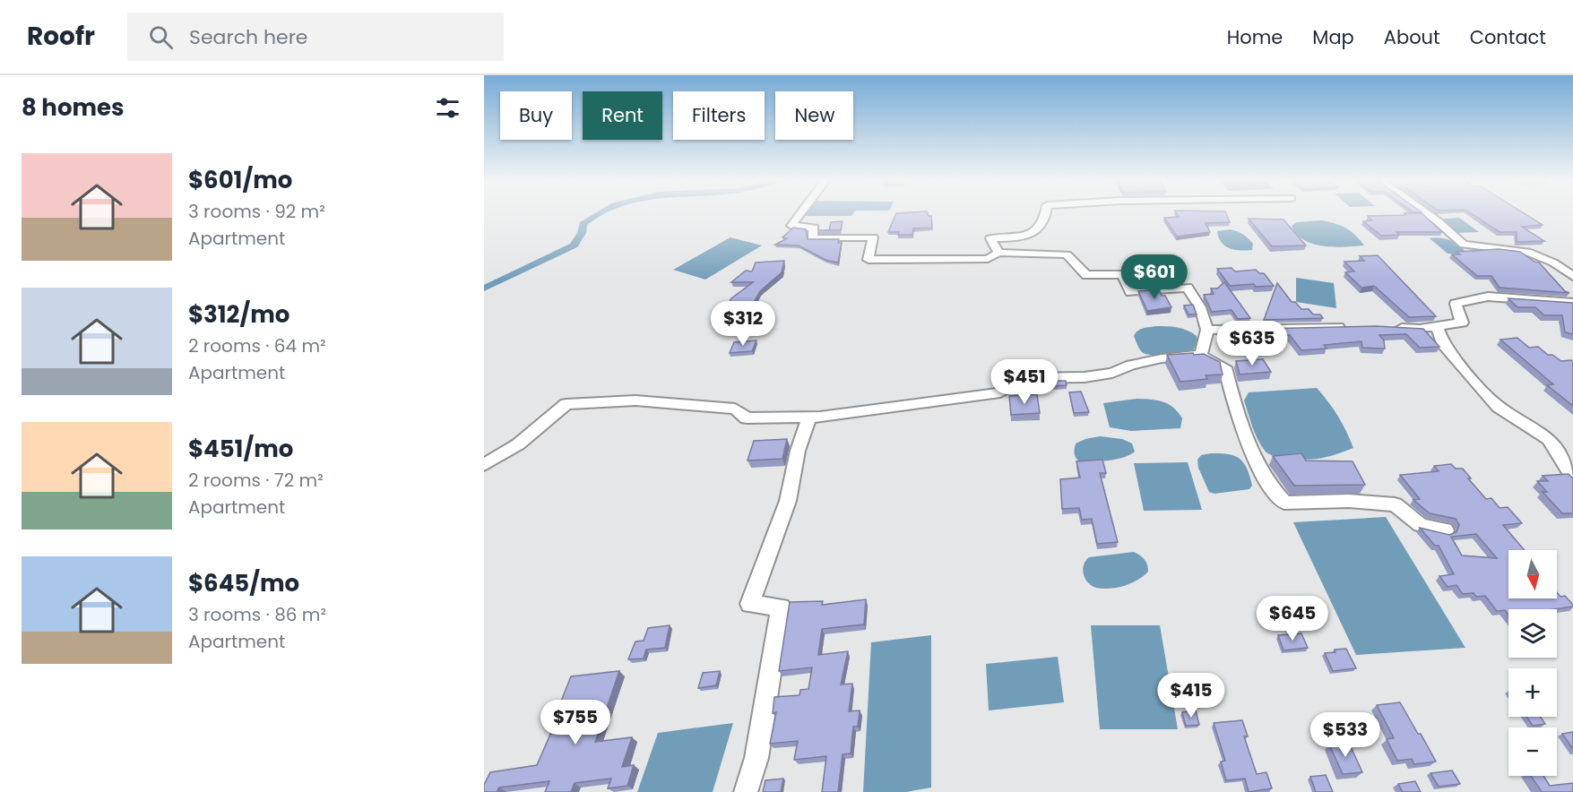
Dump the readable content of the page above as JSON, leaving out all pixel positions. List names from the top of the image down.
{
  "north": "bottom",
  "page": {
    "header": "Roofr",
    "search": "Search here",
    "nav": [
      "Home",
      "Map",
      "About",
      "Contact"
    ],
    "heading": "8 homes",
    "chip": [
      "Buy",
      "Rent",
      "Filters",
      "New"
    ],
    "list": [
      {
        "name": "$601/mo",
        "note": "3 rooms · 92 m² · Apartment"
      },
      {
        "name": "$312/mo",
        "note": "2 rooms · 64 m² · Apartment"
      },
      {
        "name": "$451/mo",
        "note": "2 rooms · 72 m² · Apartment"
      },
      {
        "name": "$645/mo",
        "note": "3 rooms · 86 m² · Apartment"
      }
    ],
    "price": [
      "$601",
      "$312",
      "$635",
      "$451",
      "$645",
      "$415",
      "$755",
      "$533"
    ],
    "map_buttons": ["+", "−"]
  }
}
